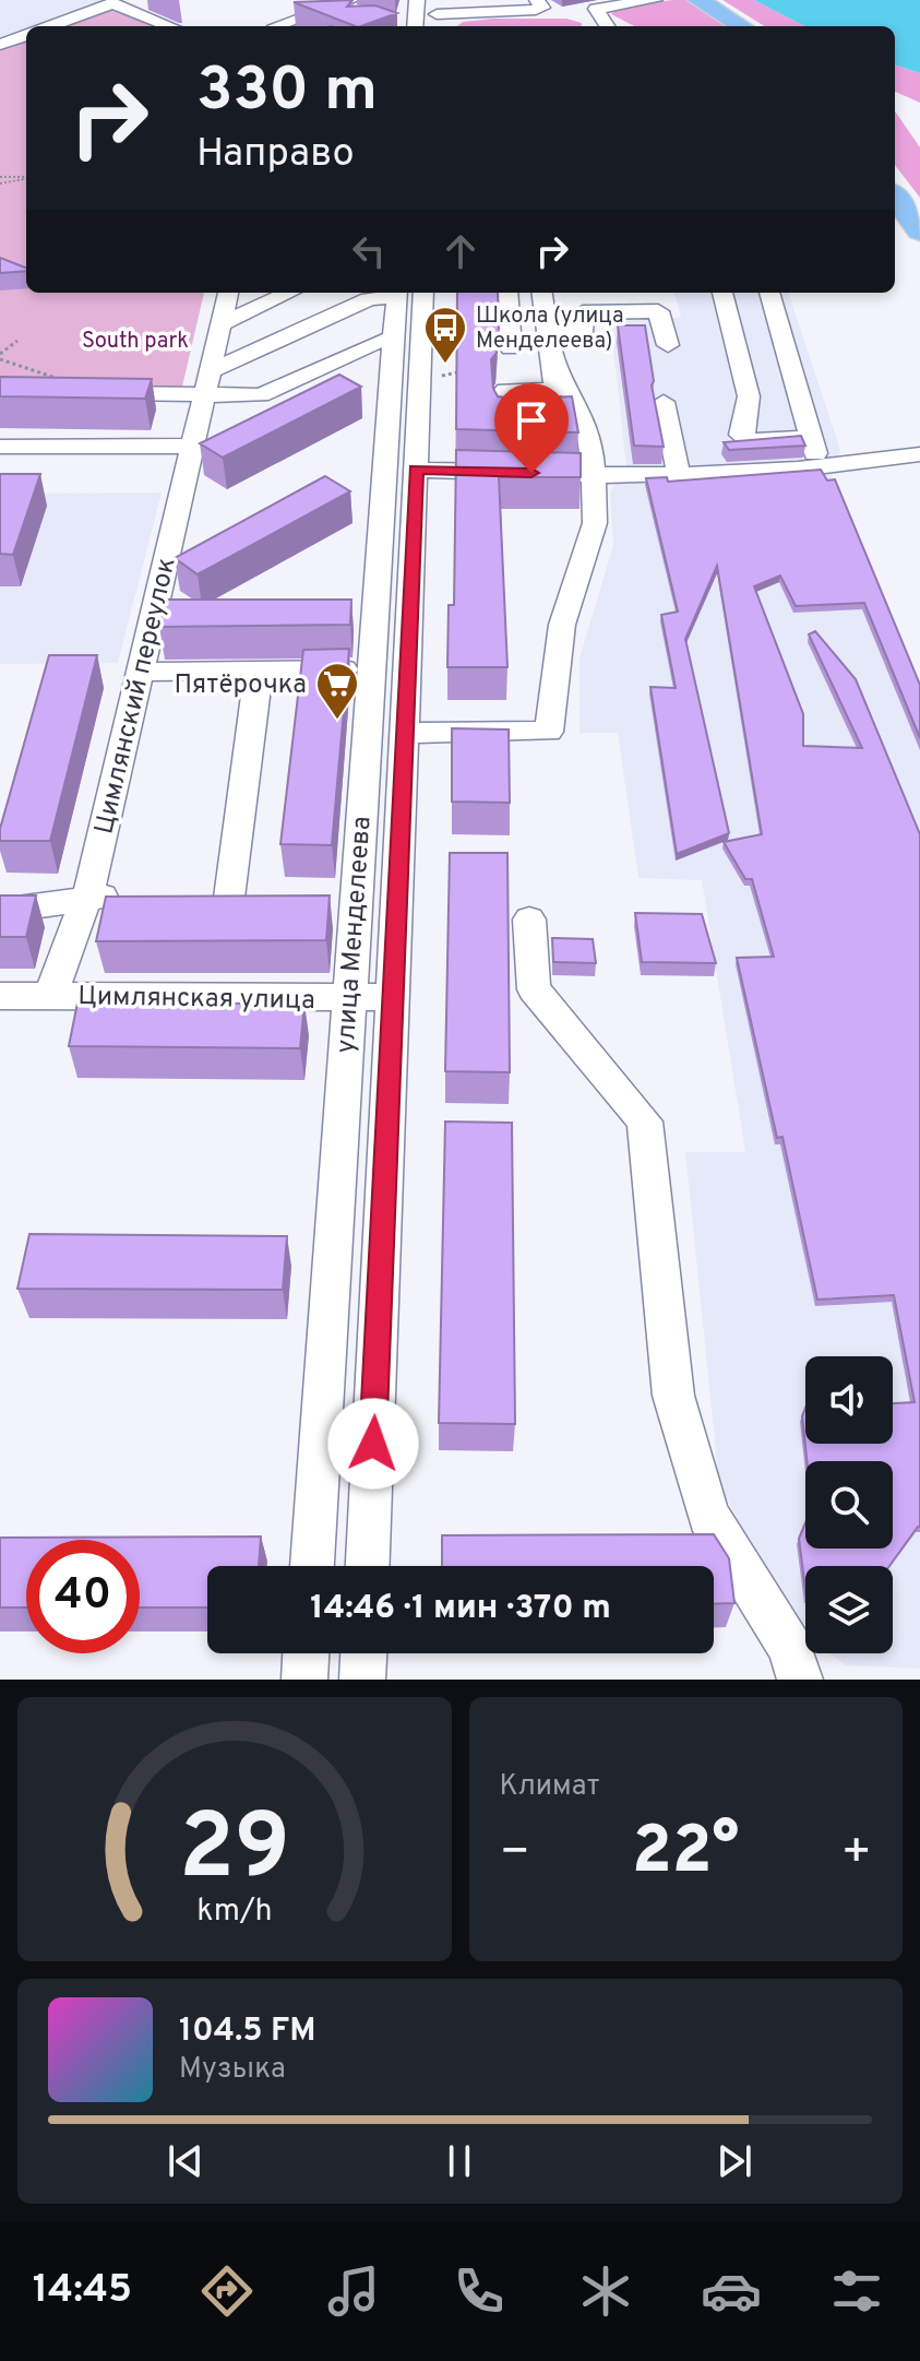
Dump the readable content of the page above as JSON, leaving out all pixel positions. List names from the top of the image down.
{
  "streets": {
    "street": ["Цимлянский переулок", "улица Менделеева", "Цимлянская улица"]
  },
  "crossings": [
    ["Цимлянский переулок", "Цимлянская улица"],
    ["улица Менделеева", "Цимлянская улица"]
  ],
  "parks": ["South park"],
  "places": {
    "bus stop": ["Школа (улица Менделеева)"],
    "supermarket": ["Пятёрочка"]
  },
  "page": {
    "turn": ["330 m", "Направо"],
    "limit": "40",
    "trip": "14:46 · 1 мин · 370 m",
    "tile": "Климат",
    "heat": ["−", "22°", "+"],
    "song": ["104.5 FM", "Музыка"],
    "tabs": "14:45",
    "gauge": ["29", "km/h"]
  }
}
